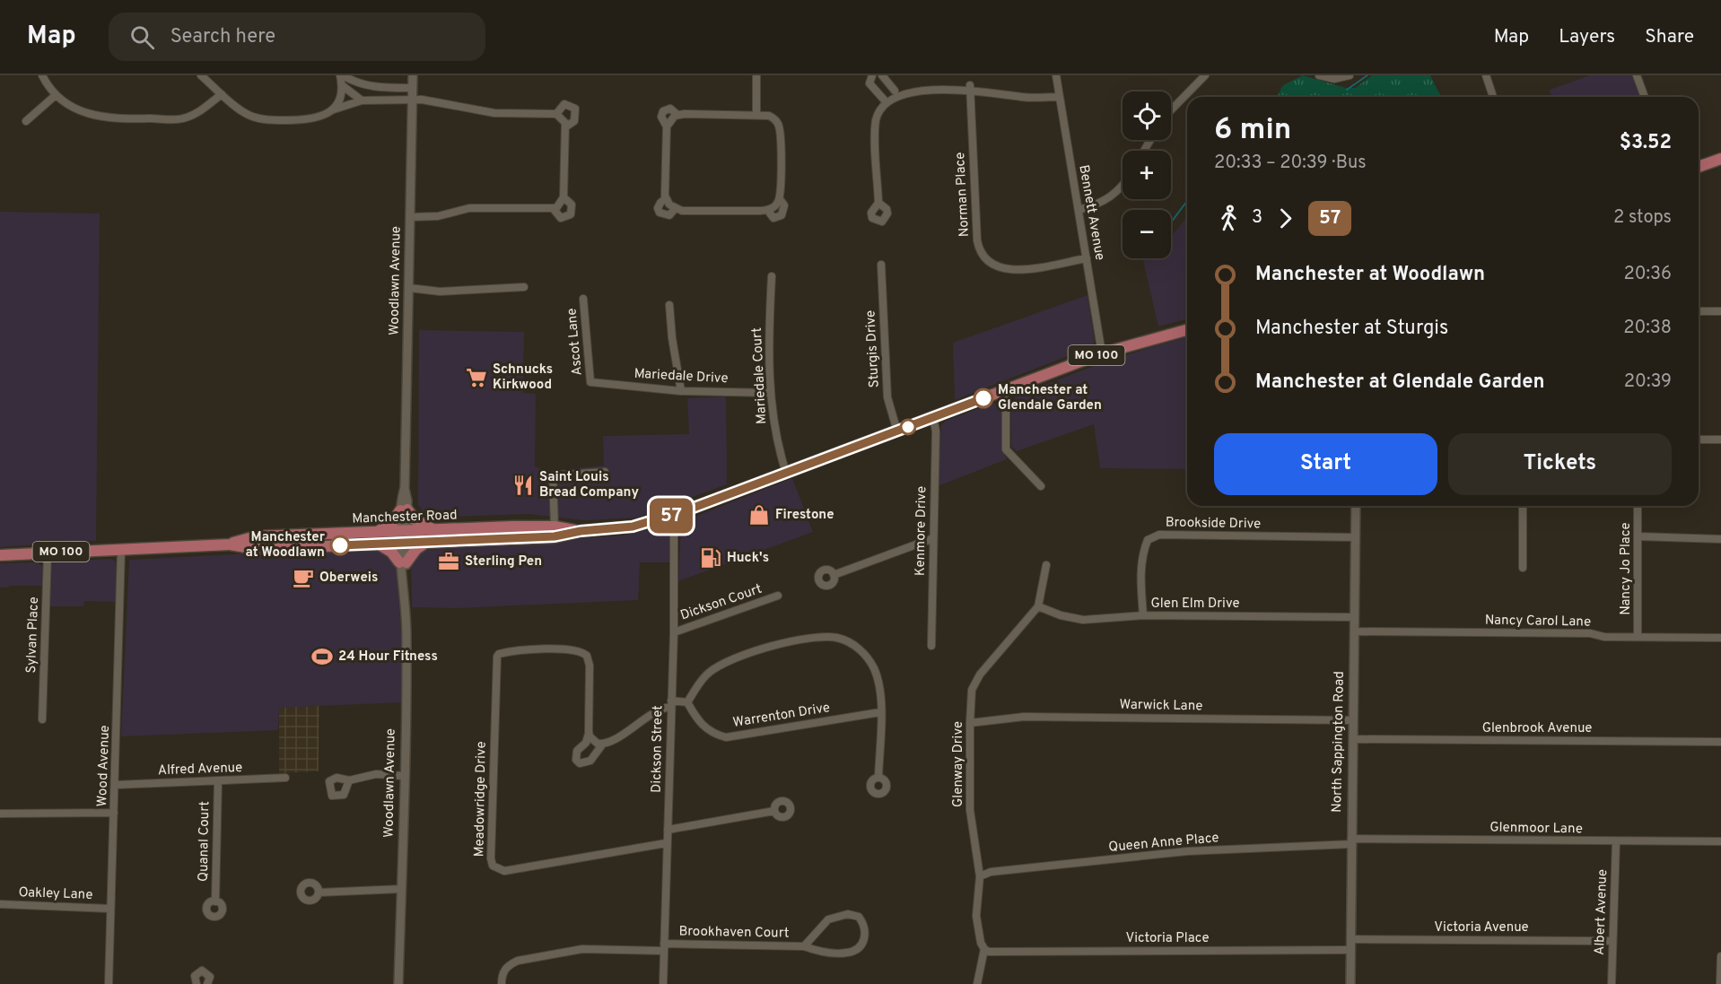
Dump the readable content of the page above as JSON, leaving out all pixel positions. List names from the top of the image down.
{
  "streets": {
    "main road": ["MO 100", "Manchester Road"],
    "street": [
      "Norman Place",
      "Bennett Avenue",
      "Woodlawn Avenue",
      "Ascot Lane",
      "Sturgis Drive",
      "Mariedale Court",
      "Mariedale Drive",
      "Brookside Drive",
      "Kenmore Drive",
      "Nancy Jo Place",
      "Dickson Court",
      "Glen Elm Drive",
      "Nancy Carol Lane",
      "Sylvan Place",
      "Warwick Lane",
      "Warrenton Drive",
      "Glenbrook Avenue",
      "North Sappington Road",
      "Dickson Street",
      "Glenway Drive",
      "Wood Avenue",
      "Alfred Avenue",
      "Meadowridge Drive",
      "Glenmoor Lane",
      "Quanal Court",
      "Queen Anne Place",
      "Oakley Lane",
      "Albert Avenue",
      "Victoria Avenue",
      "Brookhaven Court",
      "Victoria Place"
    ]
  },
  "crossings": [
    ["Norman Place", "Bennett Avenue"],
    ["Bennett Avenue", "Manchester Road"],
    ["Woodlawn Avenue", "Manchester Road"],
    ["Ascot Lane", "Mariedale Drive"],
    ["Sturgis Drive", "Manchester Road"],
    ["Mariedale Court", "Mariedale Drive"],
    ["Mariedale Court", "Manchester Road"],
    ["Manchester Road", "Kenmore Drive"],
    ["Manchester Road", "Sylvan Place"],
    ["Manchester Road", "Dickson Street"],
    ["Manchester Road", "Wood Avenue"],
    ["Brookside Drive", "Glen Elm Drive"],
    ["Brookside Drive", "North Sappington Road"],
    ["Nancy Jo Place", "Nancy Carol Lane"],
    ["Dickson Court", "Dickson Street"],
    ["Glen Elm Drive", "North Sappington Road"],
    ["Glen Elm Drive", "Glenway Drive"],
    ["Nancy Carol Lane", "North Sappington Road"],
    ["Warwick Lane", "North Sappington Road"],
    ["Warwick Lane", "Glenway Drive"],
    ["Glenbrook Avenue", "North Sappington Road"],
    ["North Sappington Road", "Glenmoor Lane"],
    ["North Sappington Road", "Queen Anne Place"],
    ["North Sappington Road", "Victoria Avenue"],
    ["North Sappington Road", "Victoria Place"],
    ["Dickson Street", "Meadowridge Drive"],
    ["Dickson Street", "Brookhaven Court"],
    ["Glenway Drive", "Queen Anne Place"],
    ["Glenway Drive", "Victoria Place"],
    ["Wood Avenue", "Alfred Avenue"],
    ["Wood Avenue", "Oakley Lane"],
    ["Alfred Avenue", "Quanal Court"],
    ["Glenmoor Lane", "Queen Anne Place"],
    ["Glenmoor Lane", "Albert Avenue"],
    ["Albert Avenue", "Victoria Avenue"]
  ],
  "places": {
    "supermarket": ["Schnucks Kirkwood"],
    "other": ["Manchester at Glendale Garden", "Manchester at Woodlawn"],
    "restaurant": ["Saint Louis Bread Company"],
    "shop": ["Firestone"],
    "fuel station": ["Huck's"],
    "office": ["Sterling Pen"],
    "cafe": ["Oberweis"],
    "sports": ["24 Hour Fitness"]
  },
  "lines": ["bus line 57"],
  "page": {
    "header": "Map",
    "search": "Search here",
    "nav": ["Map", "Layers", "Share"],
    "on_map": "57",
    "map_buttons": ["+", "−"],
    "heading": ["6 min", "20:33 – 20:39 · Bus", "$3.52"],
    "legs": ["3", "57", "2 stops"],
    "list": [
      {
        "name": "Manchester at Woodlawn",
        "value": "20:36"
      },
      {
        "name": "Manchester at Sturgis",
        "value": "20:38"
      },
      {
        "name": "Manchester at Glendale Garden",
        "value": "20:39"
      }
    ],
    "buttons": ["Start", "Tickets"]
  }
}
